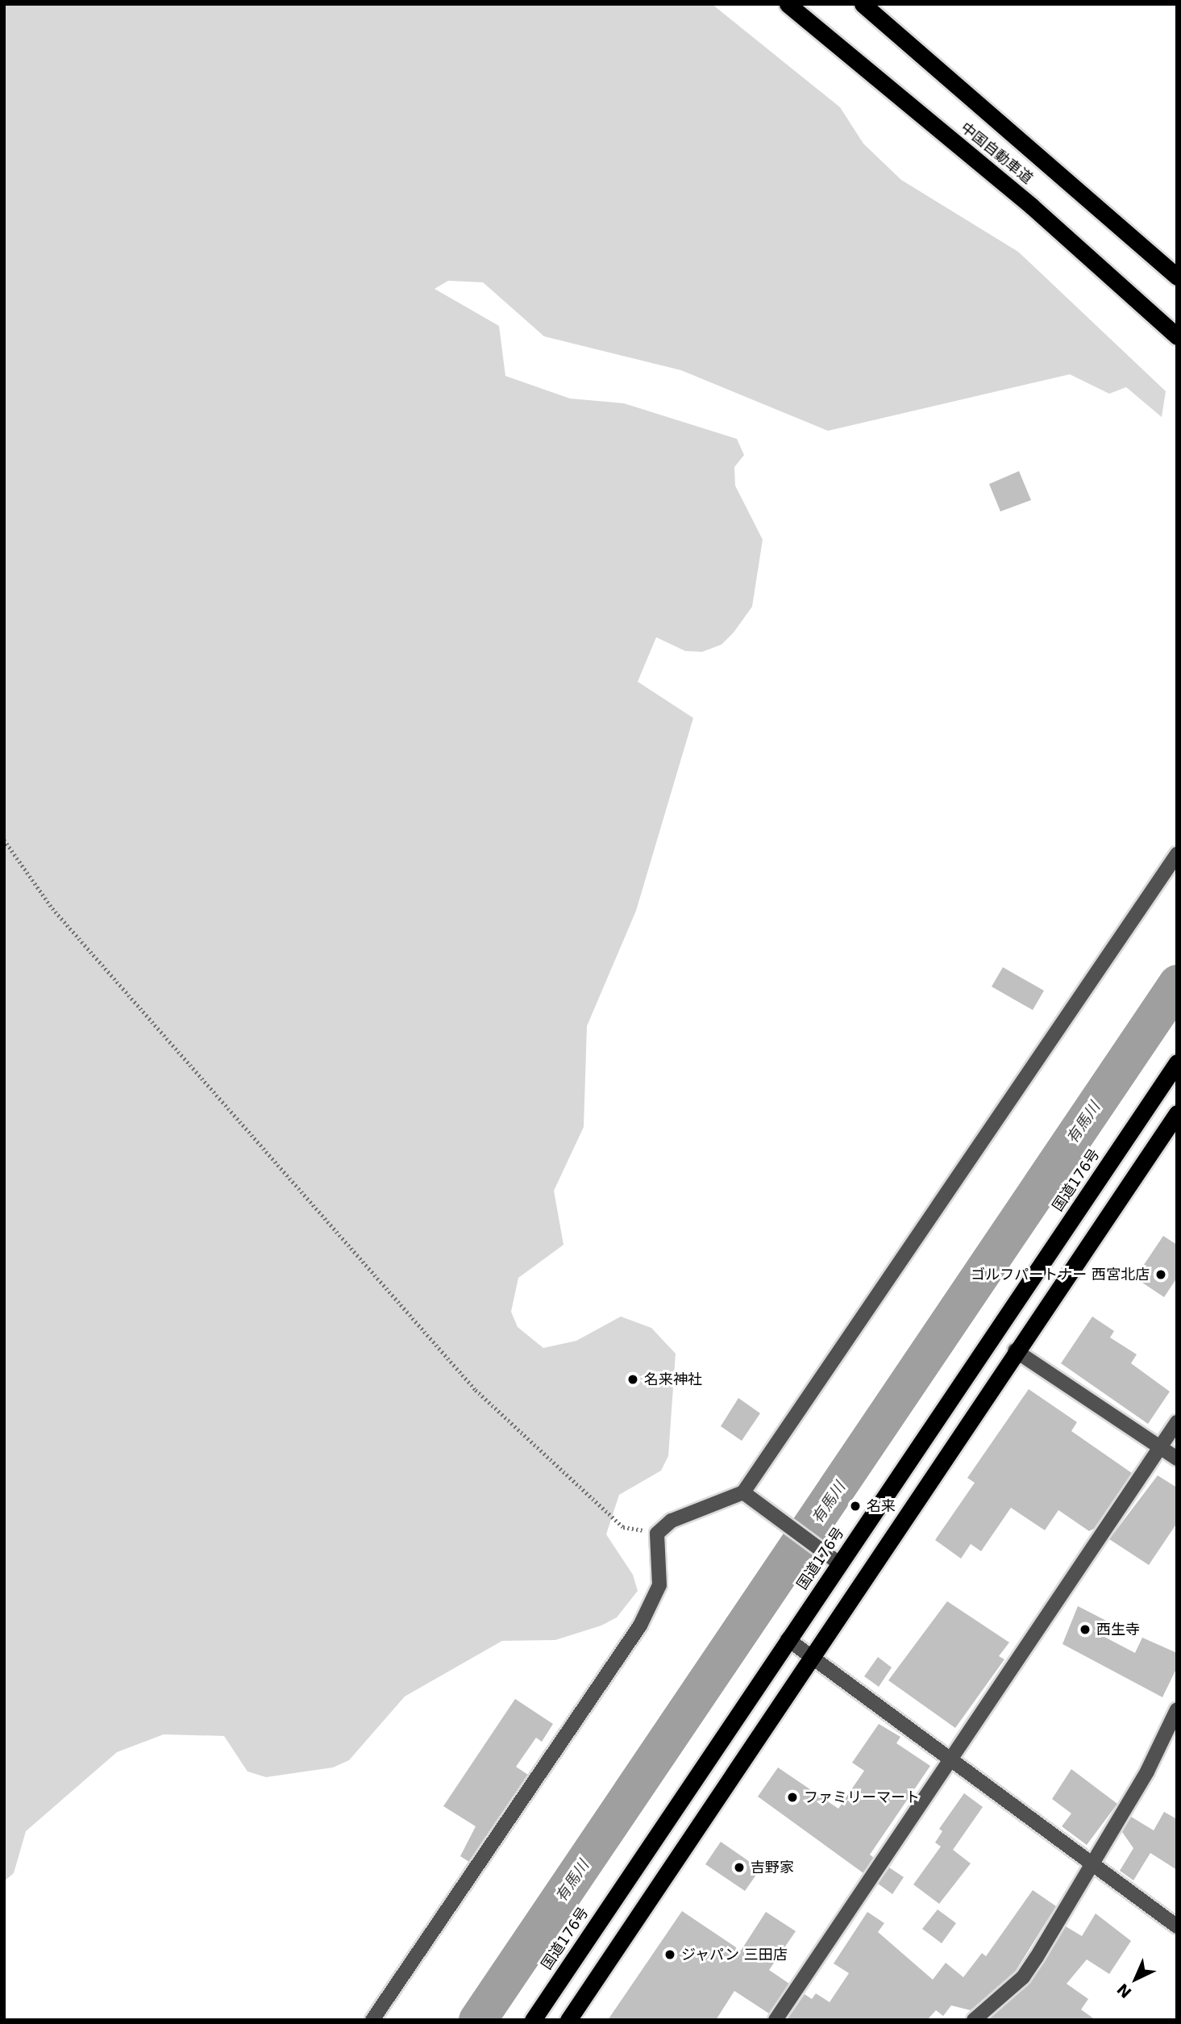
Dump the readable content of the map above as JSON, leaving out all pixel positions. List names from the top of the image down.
{
  "streets": {
    "highway": ["中国自動車道", "国道176号"]
  },
  "water": ["有馬川"],
  "places": [
    "ゴルフパートナー 西宮北店",
    "名来神社",
    "名来",
    "西生寺",
    "ファミリーマート",
    "吉野家",
    "ジャパン 三田店"
  ],
  "north": "bottom left"
}
